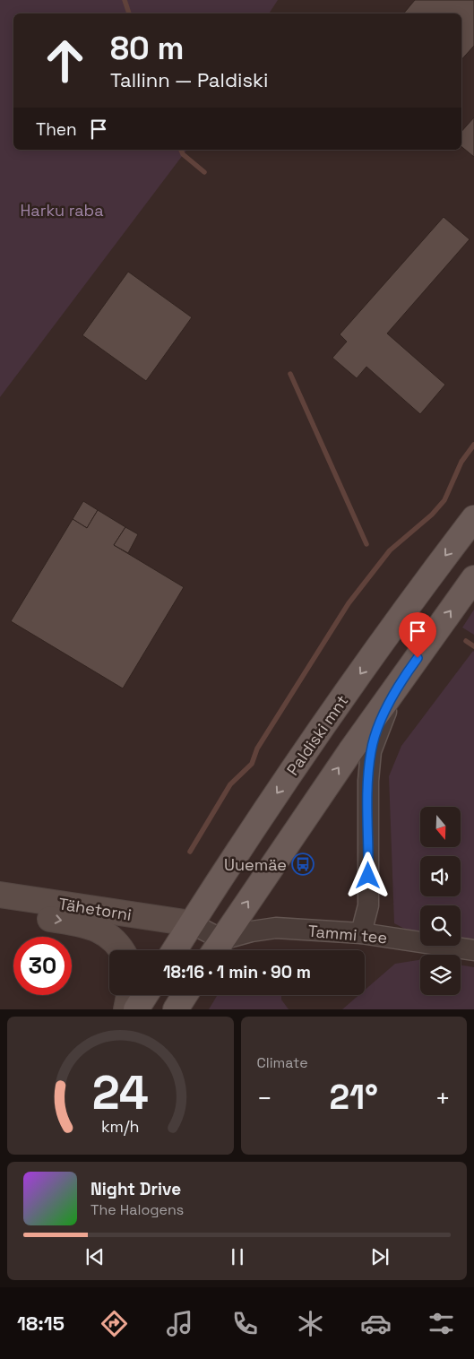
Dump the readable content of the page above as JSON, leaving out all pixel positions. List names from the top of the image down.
{
  "streets": {
    "main road": ["Paldiski mnt"],
    "street": ["Tähetorni", "Tammi tee"]
  },
  "crossings": [
    ["Paldiski mnt", "Tähetorni"]
  ],
  "parks": ["Harku raba"],
  "places": {
    "bus stop": ["Uuemäe"]
  },
  "north": "bottom",
  "page": {
    "turn": ["80 m", "Tallinn — Paldiski"],
    "then": "Then",
    "limit": "30",
    "trip": "18:16 · 1 min · 90 m",
    "tile": "Climate",
    "heat": ["−", "21°", "+"],
    "song": ["Night Drive", "The Halogens"],
    "tabs": "18:15",
    "gauge": ["24", "km/h"]
  }
}
